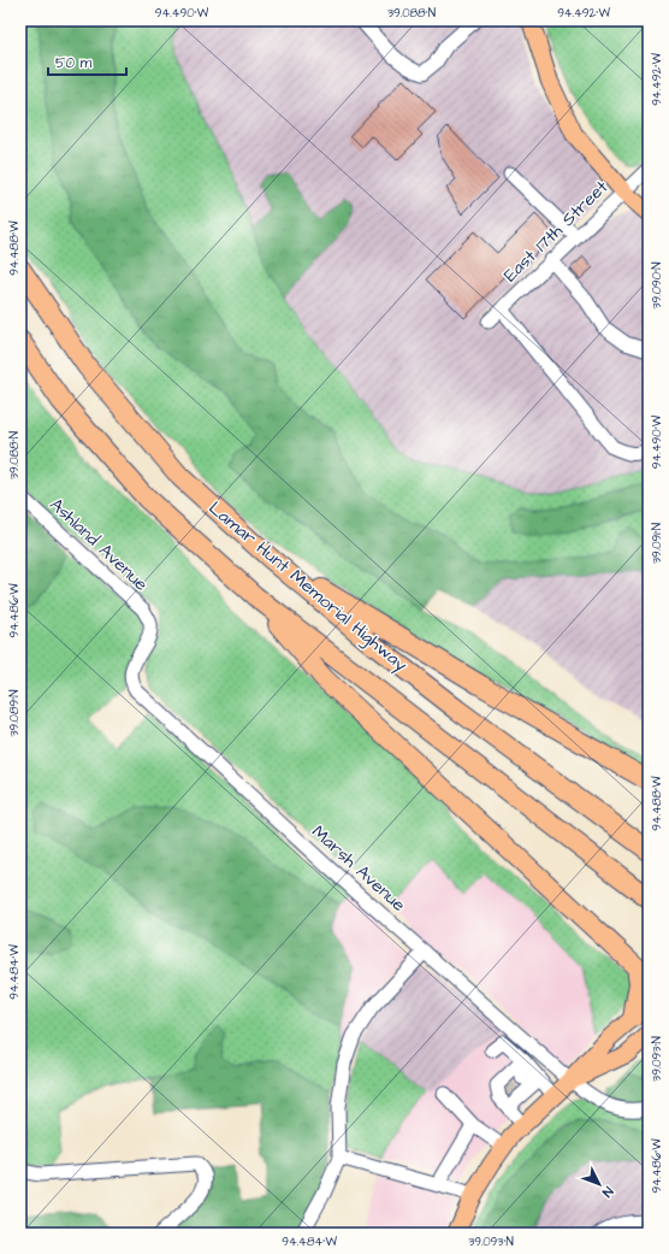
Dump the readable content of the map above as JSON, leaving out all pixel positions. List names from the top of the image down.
{
  "streets": {
    "highway": ["Lamar Hunt Memorial Highway"],
    "street": ["East 17th Street", "Ashland Avenue", "Marsh Avenue"]
  },
  "crossings": [
    ["Ashland Avenue", "Marsh Avenue"]
  ],
  "scale_bar": "50 m",
  "north": "bottom right",
  "coordinates": [
    "94.490°W",
    "39.088°N",
    "94.492°W",
    "94.488°W",
    "39.090°N",
    "39.091°N",
    "94.486°W",
    "39.089°N",
    "94.484°W",
    "39.093°N"
  ]
}
